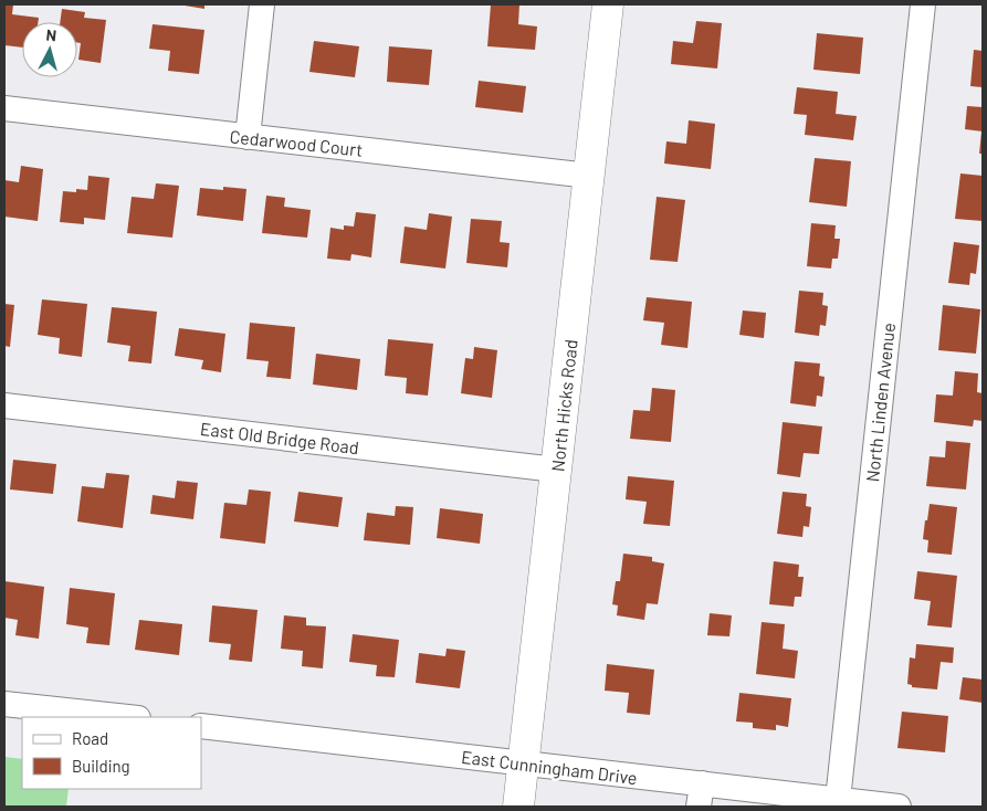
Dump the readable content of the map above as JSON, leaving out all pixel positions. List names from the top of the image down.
{
  "streets": {
    "main road": ["North Hicks Road"],
    "street": [
      "Cedarwood Court",
      "North Linden Avenue",
      "East Old Bridge Road",
      "East Cunningham Drive"
    ]
  },
  "crossings": [
    ["Cedarwood Court", "North Hicks Road"],
    ["North Linden Avenue", "East Cunningham Drive"],
    ["North Hicks Road", "East Old Bridge Road"],
    ["North Hicks Road", "East Cunningham Drive"]
  ],
  "legend": ["Road", "Building"],
  "north": "top"
}
